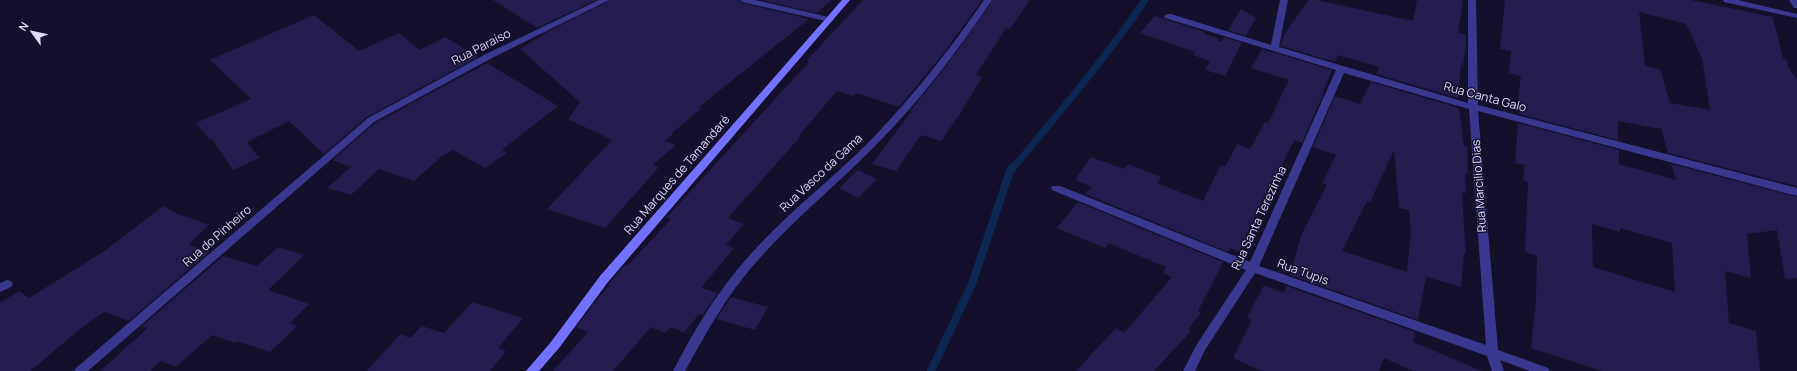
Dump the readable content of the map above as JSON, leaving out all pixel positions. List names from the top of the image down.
{
  "streets": {
    "street": [
      "Rua Paraíso",
      "Rua Canta Galo",
      "Rua Vasco da Gama",
      "Rua Marques de Tamandaré",
      "Rua Marcilio Dias",
      "Rua Santa Terezinha",
      "Rua do Pinheiro",
      "Rua Tupis"
    ]
  },
  "crossings": [
    ["Rua Paraíso", "Rua do Pinheiro"],
    ["Rua Canta Galo", "Rua Marcilio Dias"],
    ["Rua Canta Galo", "Rua Santa Terezinha"],
    ["Rua Marcilio Dias", "Rua Tupis"],
    ["Rua Santa Terezinha", "Rua Tupis"]
  ],
  "north": "top left"
}
